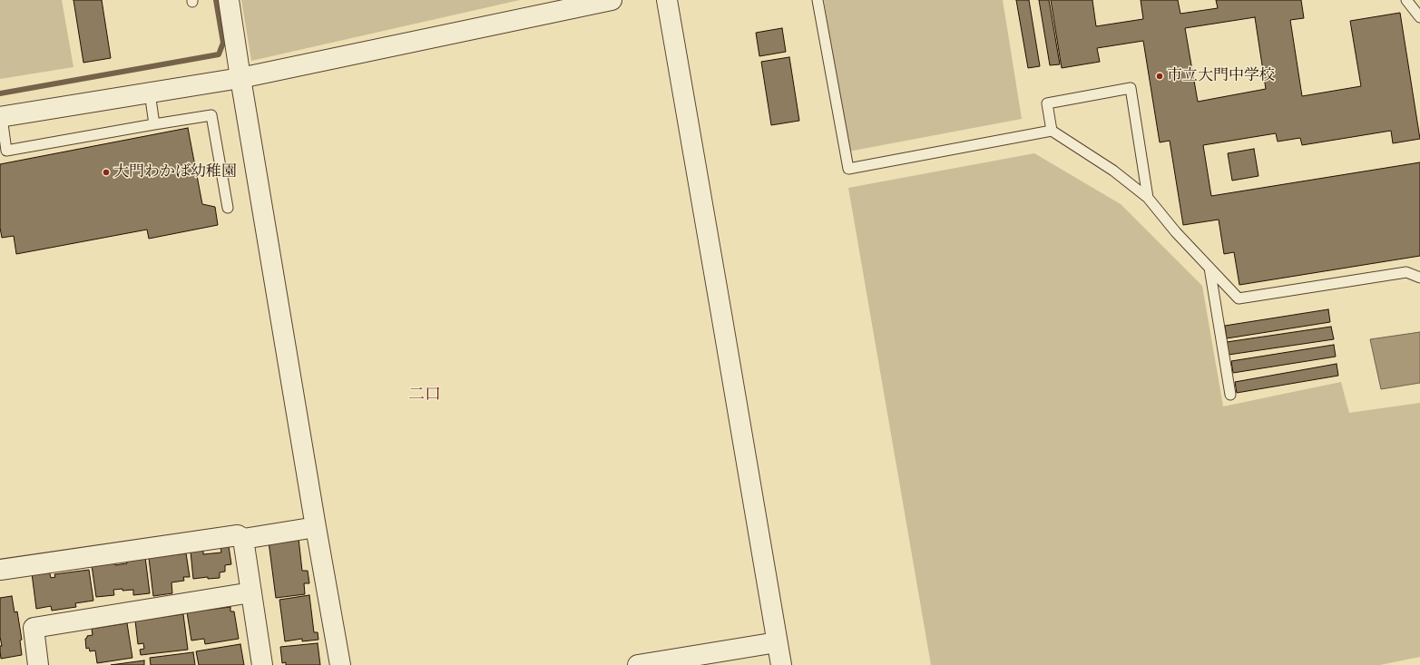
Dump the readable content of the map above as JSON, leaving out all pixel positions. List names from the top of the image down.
{
  "districts": ["二口"],
  "places": ["市立大門中学校", "大門わかば幼稚園"]
}
